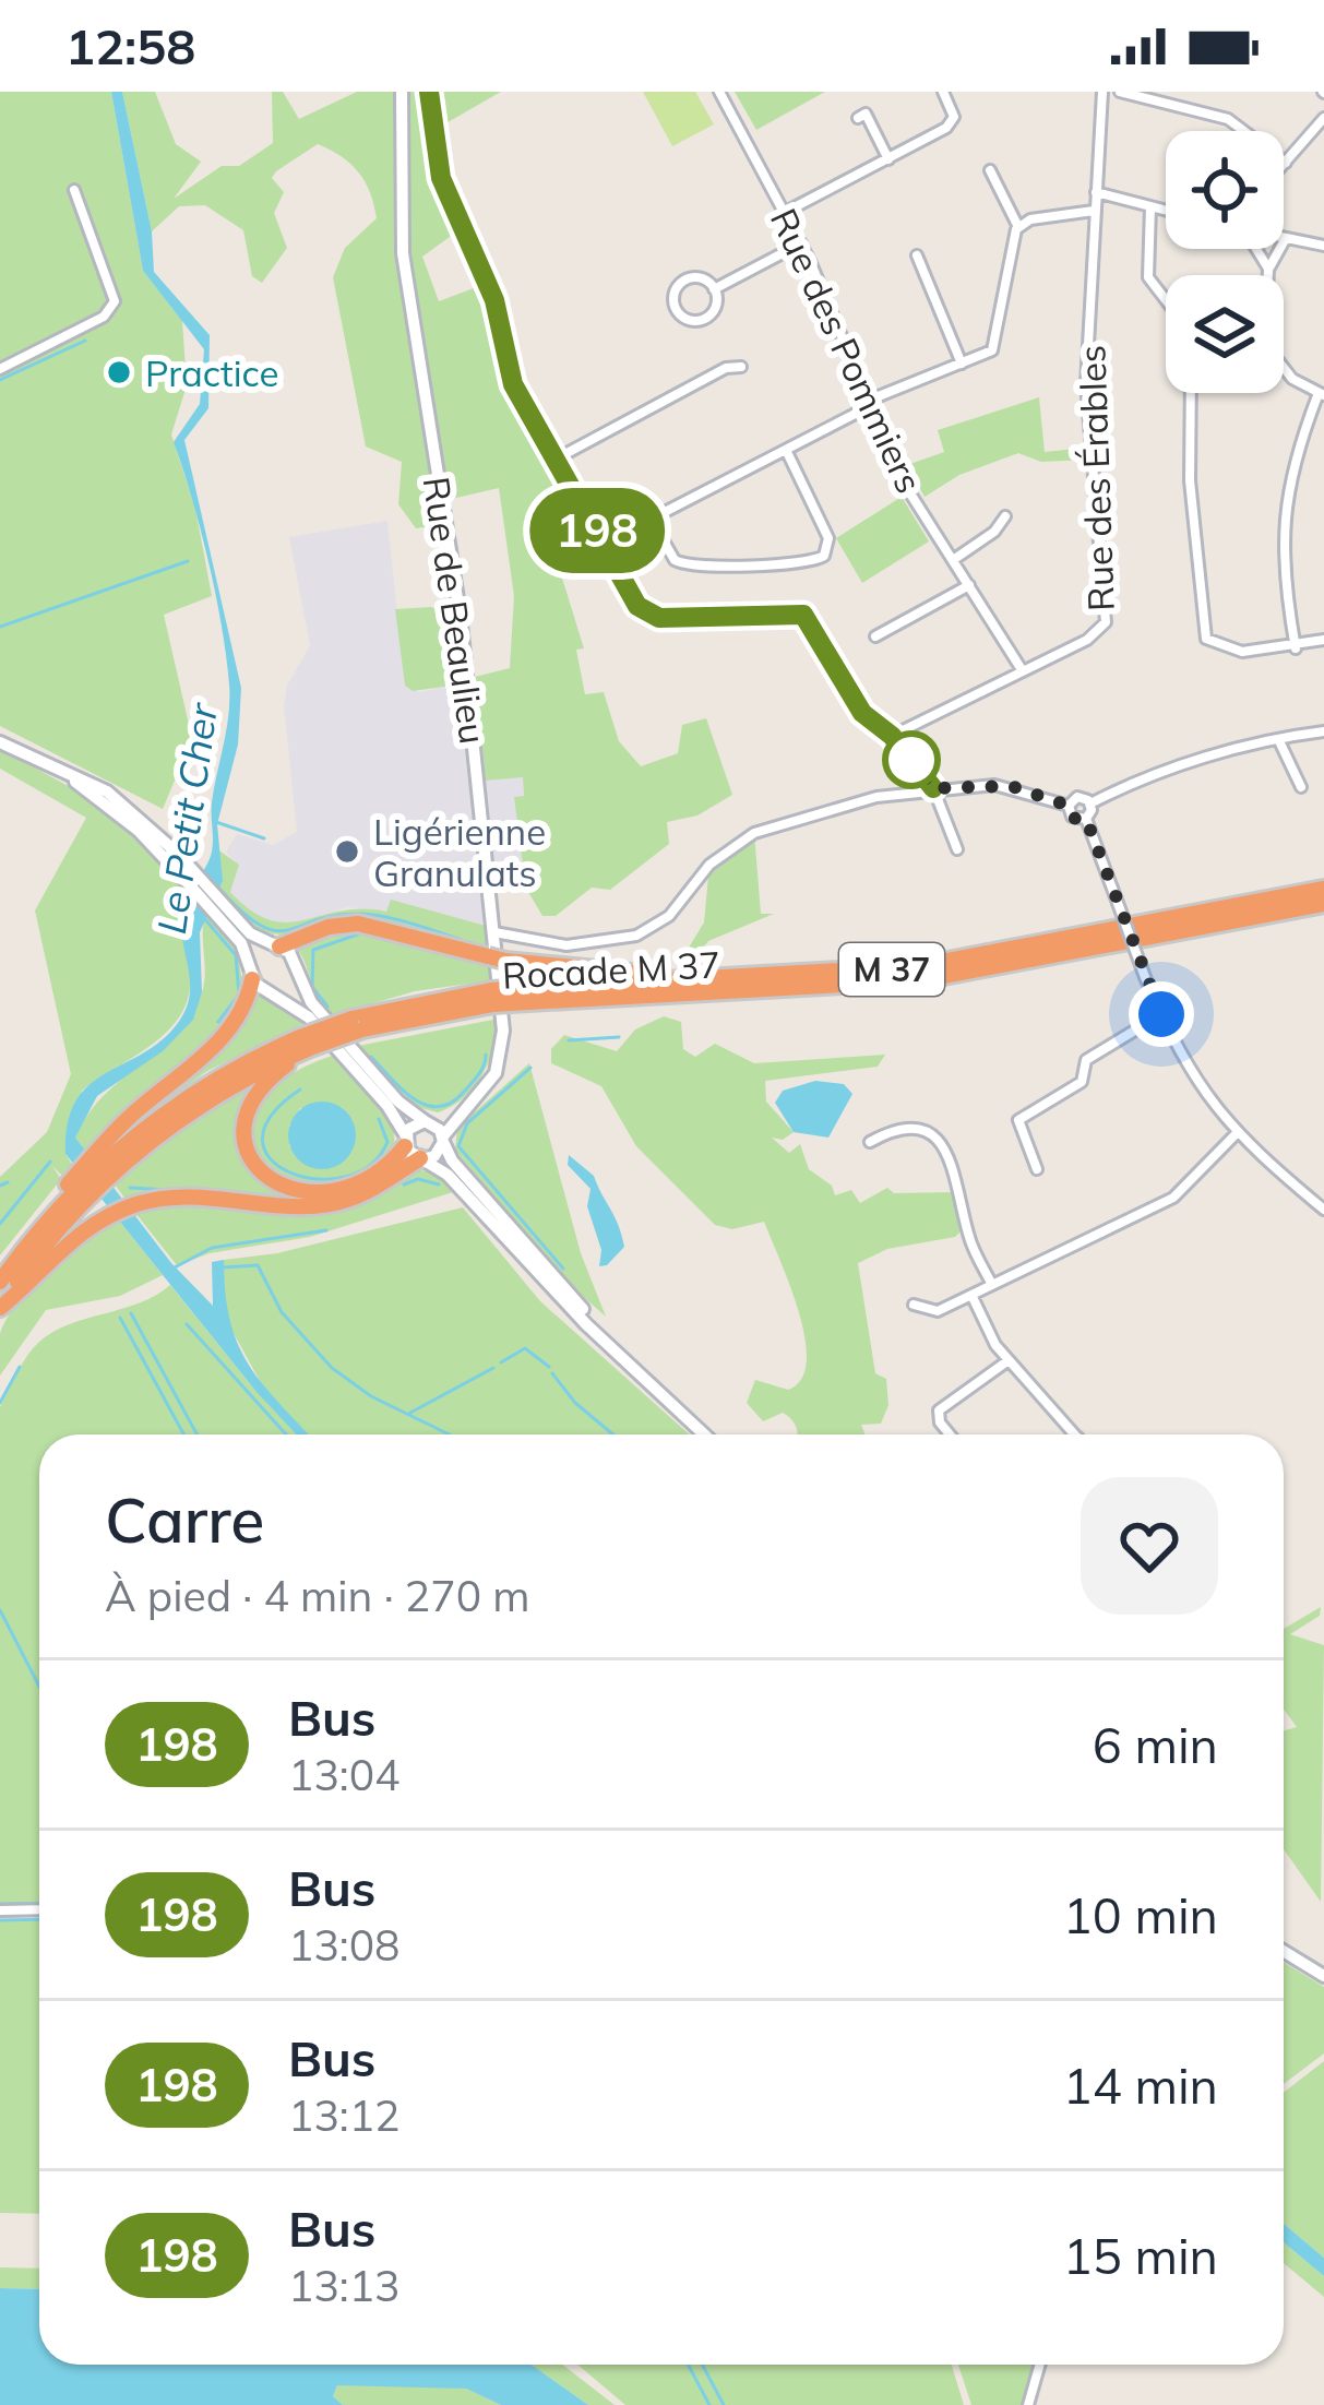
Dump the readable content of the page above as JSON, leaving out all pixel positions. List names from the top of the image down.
{
  "streets": {
    "highway": ["Rocade M 37", "M 37"],
    "main road": ["Rue de Beaulieu"],
    "street": ["Rue des Pommiers", "Rue des Érables"]
  },
  "crossings": [
    ["Rue des Pommiers", "Rue des Érables"]
  ],
  "water": ["Le Petit Cher"],
  "places": ["Practice", "Ligérienne Granulats"],
  "lines": ["bus line 198"],
  "page": {
    "status": "12:58",
    "on_map": "198",
    "heading": ["Carre", "À pied · 4 min · 270 m"],
    "list": [
      {
        "mark": "198",
        "name": "Bus",
        "note": "13:04",
        "value": "6 min"
      },
      {
        "mark": "198",
        "name": "Bus",
        "note": "13:08",
        "value": "10 min"
      },
      {
        "mark": "198",
        "name": "Bus",
        "note": "13:12",
        "value": "14 min"
      },
      {
        "mark": "198",
        "name": "Bus",
        "note": "13:13",
        "value": "15 min"
      }
    ]
  }
}
